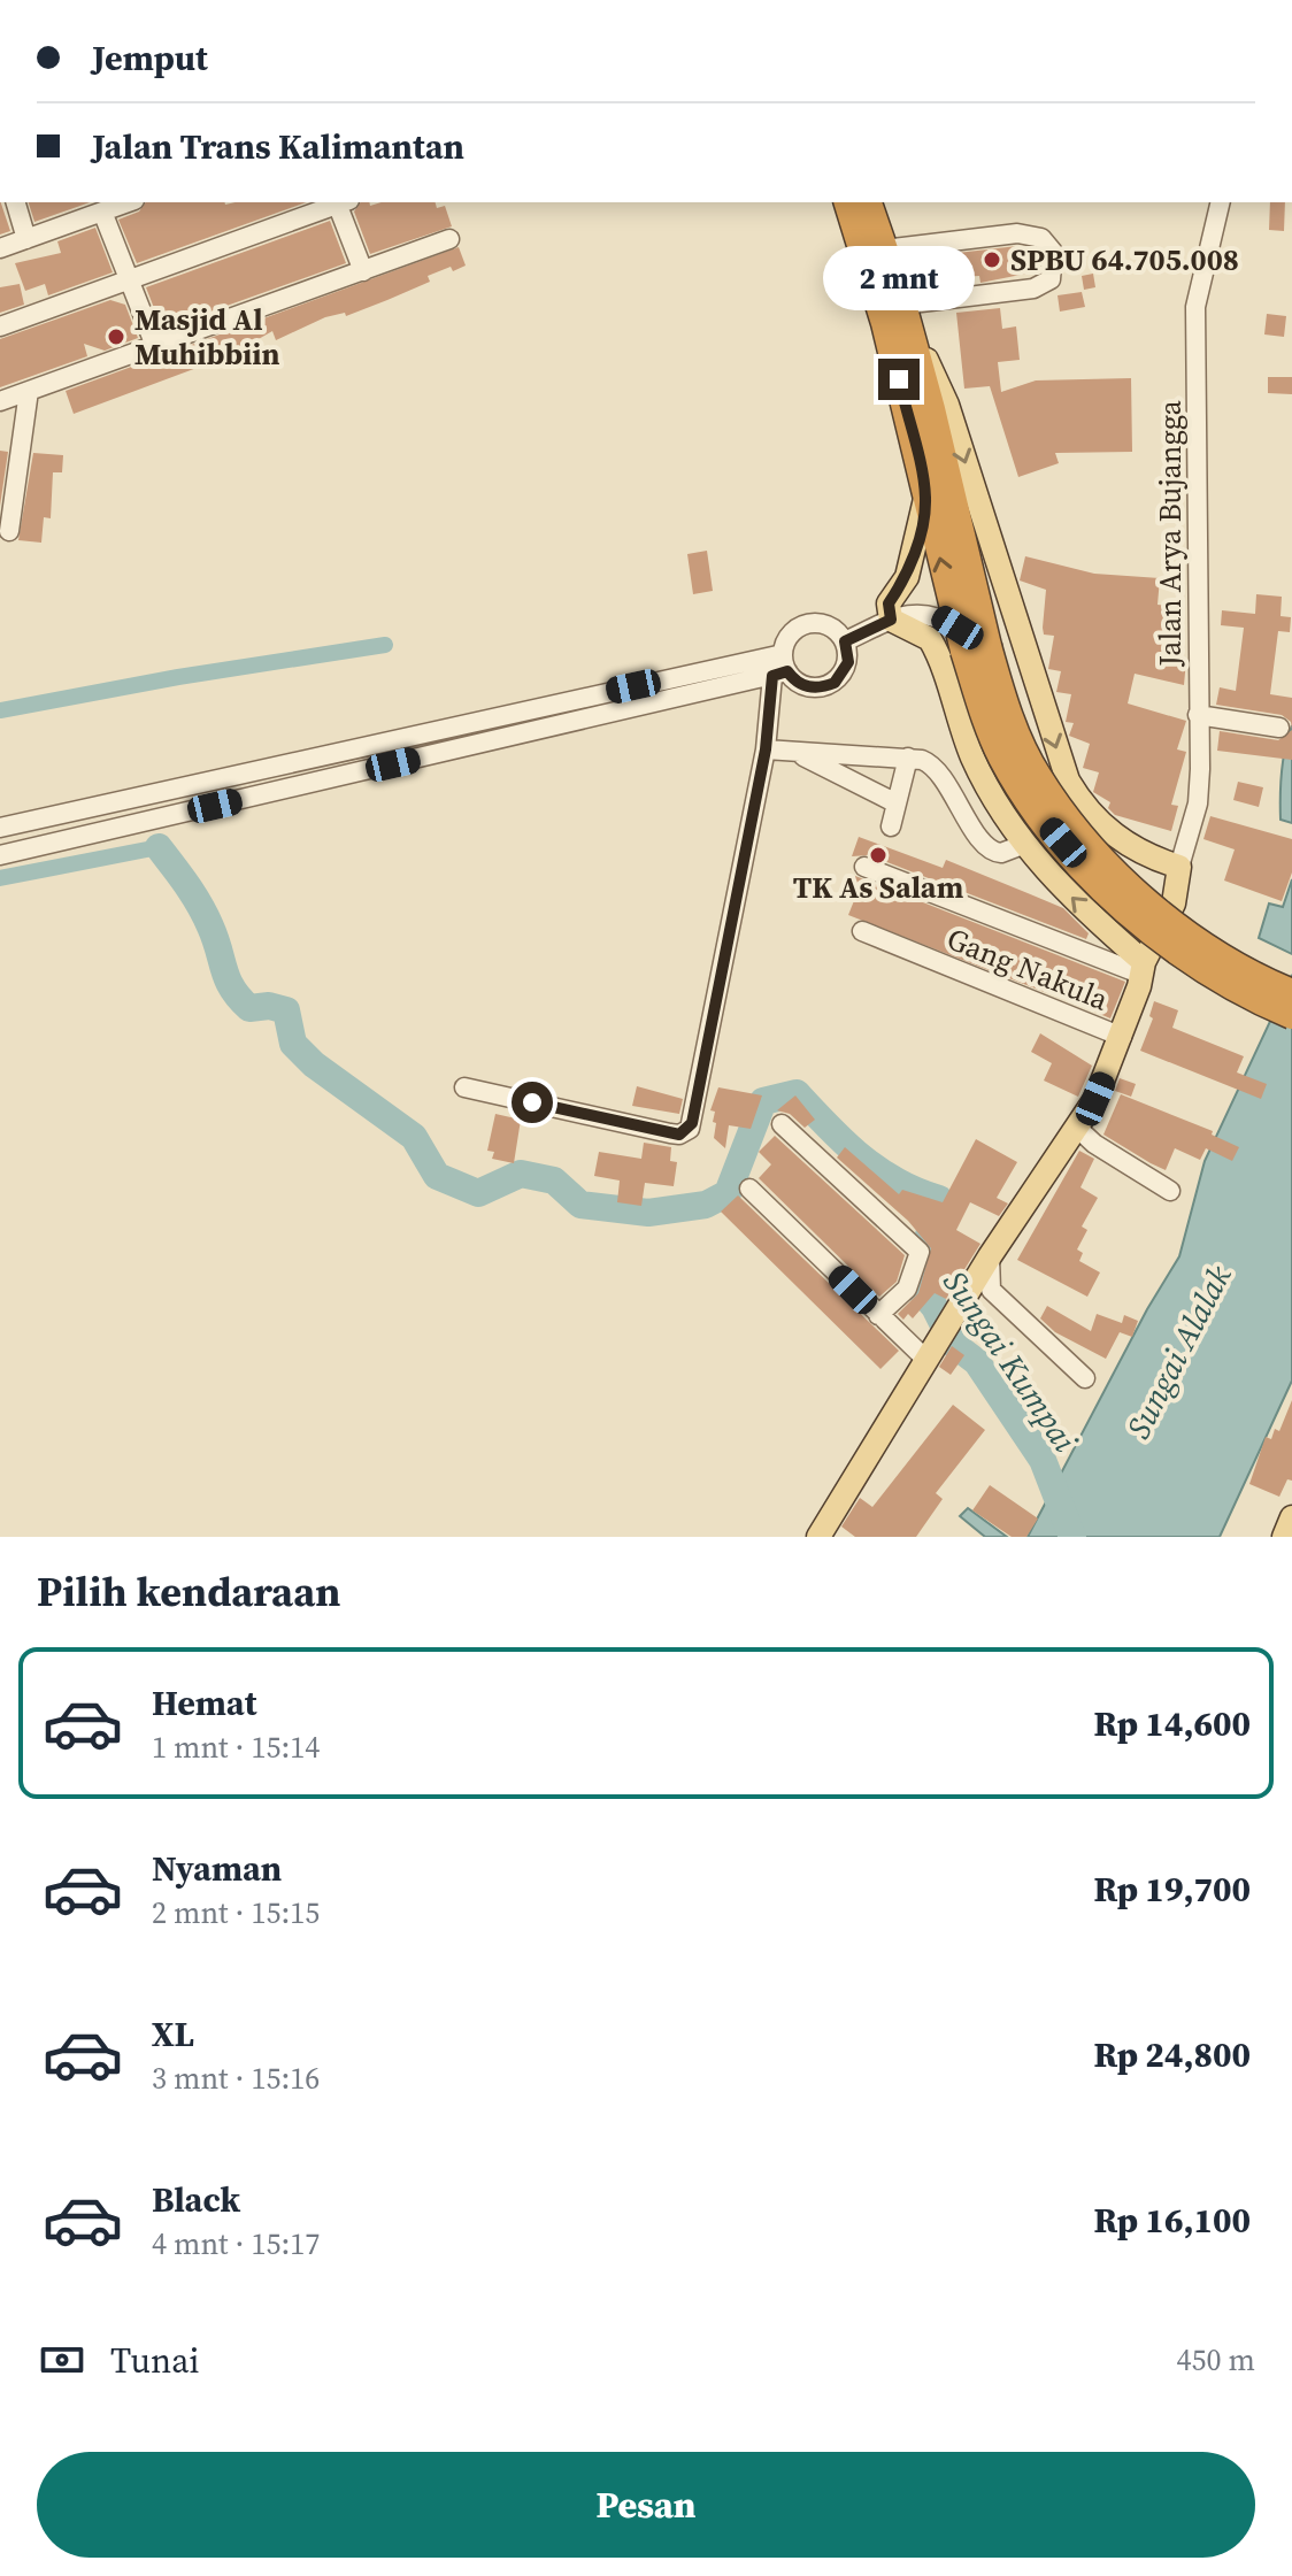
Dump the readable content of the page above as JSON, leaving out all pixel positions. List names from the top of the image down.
{
  "streets": {
    "street": ["Jalan Arya Bujangga", "Gang Nakula"]
  },
  "water": ["Sungai Alalak", "Sungai Kumpai"],
  "places": ["SPBU 64.705.008", "Masjid Al Muhibbiin", "TK As Salam"],
  "page": {
    "banner": ["Jemput", "Jalan Trans Kalimantan"],
    "bubble": "2 mnt",
    "heading": "Pilih kendaraan",
    "list": [
      {
        "name": "Hemat",
        "note": "1 mnt · 15:14",
        "value": "Rp 14,600"
      },
      {
        "name": "Nyaman",
        "note": "2 mnt · 15:15",
        "value": "Rp 19,700"
      },
      {
        "name": "XL",
        "note": "3 mnt · 15:16",
        "value": "Rp 24,800"
      },
      {
        "name": "Black",
        "note": "4 mnt · 15:17",
        "value": "Rp 16,100"
      }
    ],
    "pay": ["Tunai", "450 m"],
    "buttons": "Pesan"
  }
}
